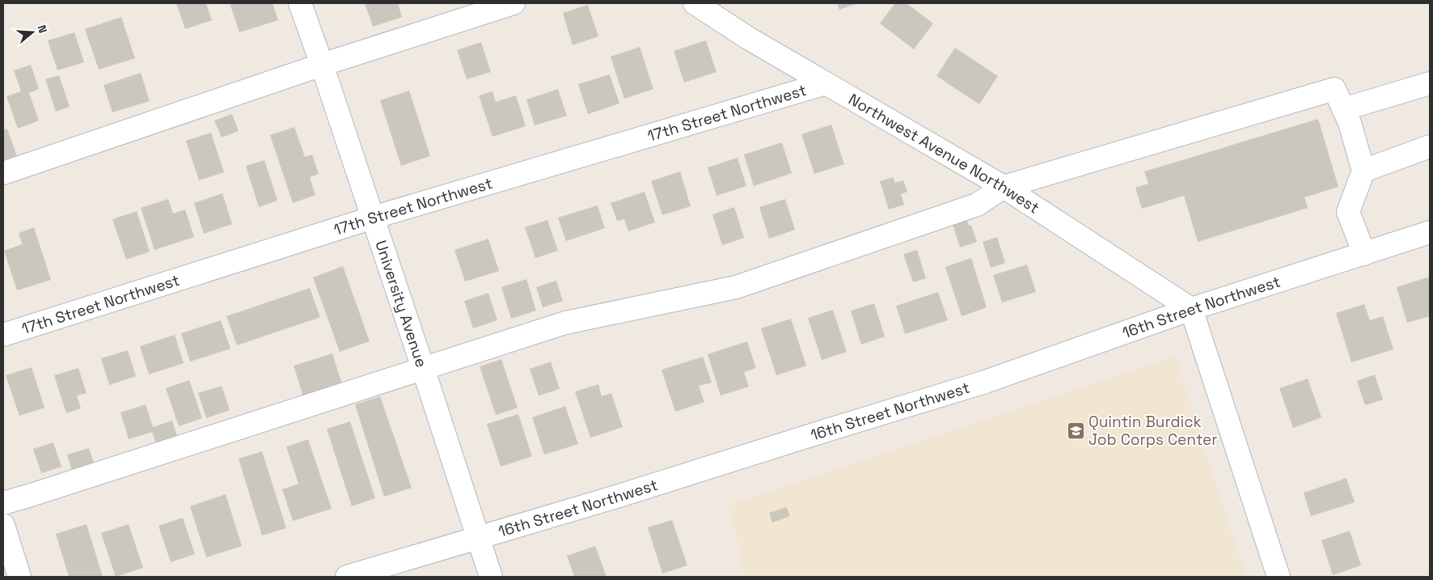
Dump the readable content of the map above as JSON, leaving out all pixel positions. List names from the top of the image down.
{
  "streets": {
    "street": [
      "17th Street Northwest",
      "Northwest Avenue Northwest",
      "University Avenue",
      "16th Street Northwest"
    ]
  },
  "crossings": [
    ["17th Street Northwest", "Northwest Avenue Northwest"],
    ["17th Street Northwest", "University Avenue"],
    ["Northwest Avenue Northwest", "16th Street Northwest"],
    ["University Avenue", "16th Street Northwest"]
  ],
  "places": {
    "school or university": ["Quintin Burdick Job Corps Center"]
  },
  "north": "right"
}
